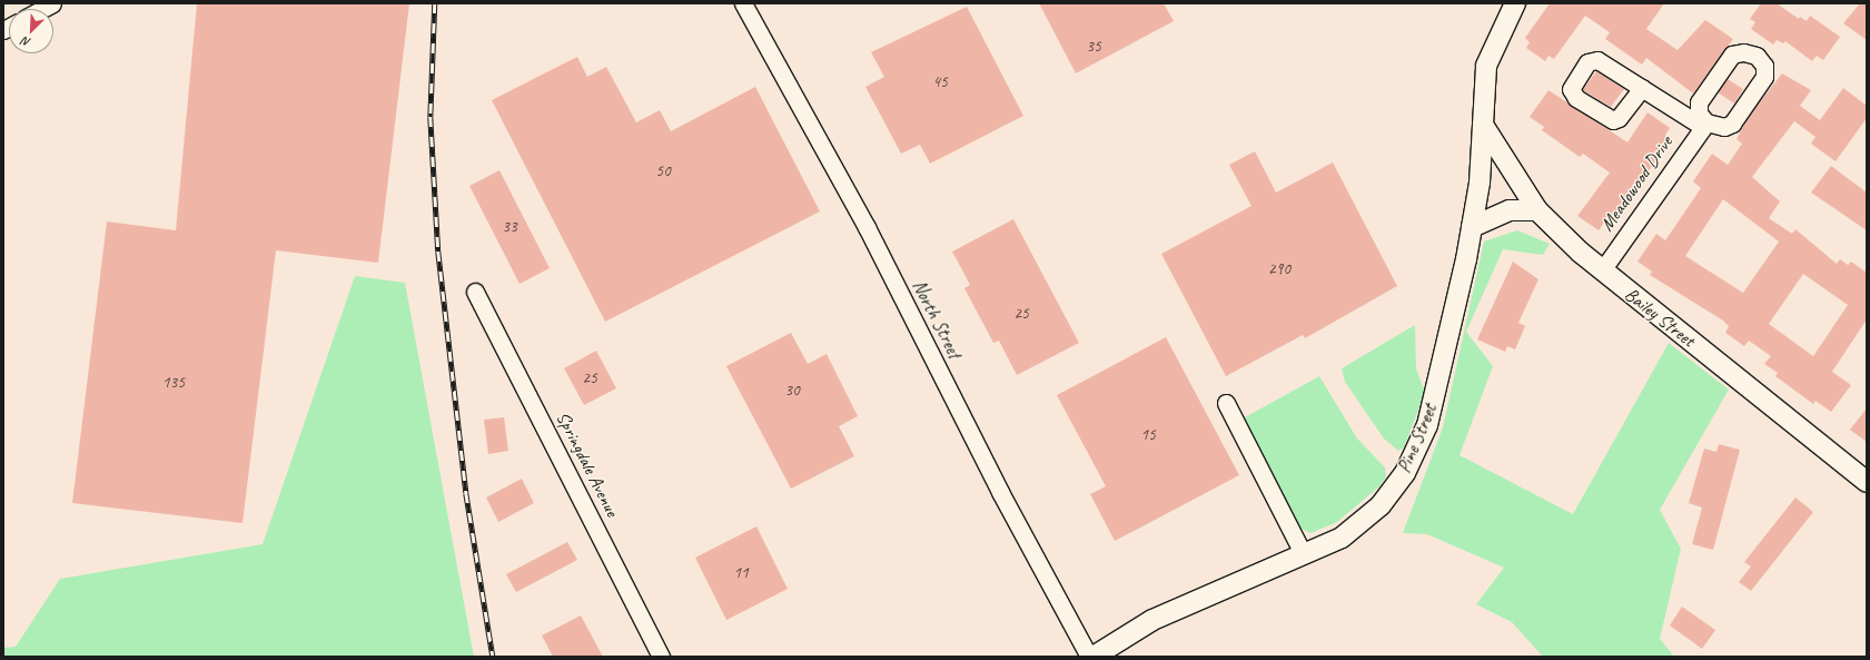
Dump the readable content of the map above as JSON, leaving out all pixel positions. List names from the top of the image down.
{
  "streets": {
    "street": [
      "Meadowood Drive",
      "Bailey Street",
      "North Street",
      "Pine Street",
      "Springdale Avenue"
    ]
  },
  "crossings": [
    ["Meadowood Drive", "Bailey Street"],
    ["Bailey Street", "Pine Street"]
  ],
  "house_numbers": [
    "35",
    "45",
    "50",
    "33",
    "290",
    "25",
    "25",
    "135",
    "30",
    "15",
    "11"
  ],
  "north": "bottom left"
}
